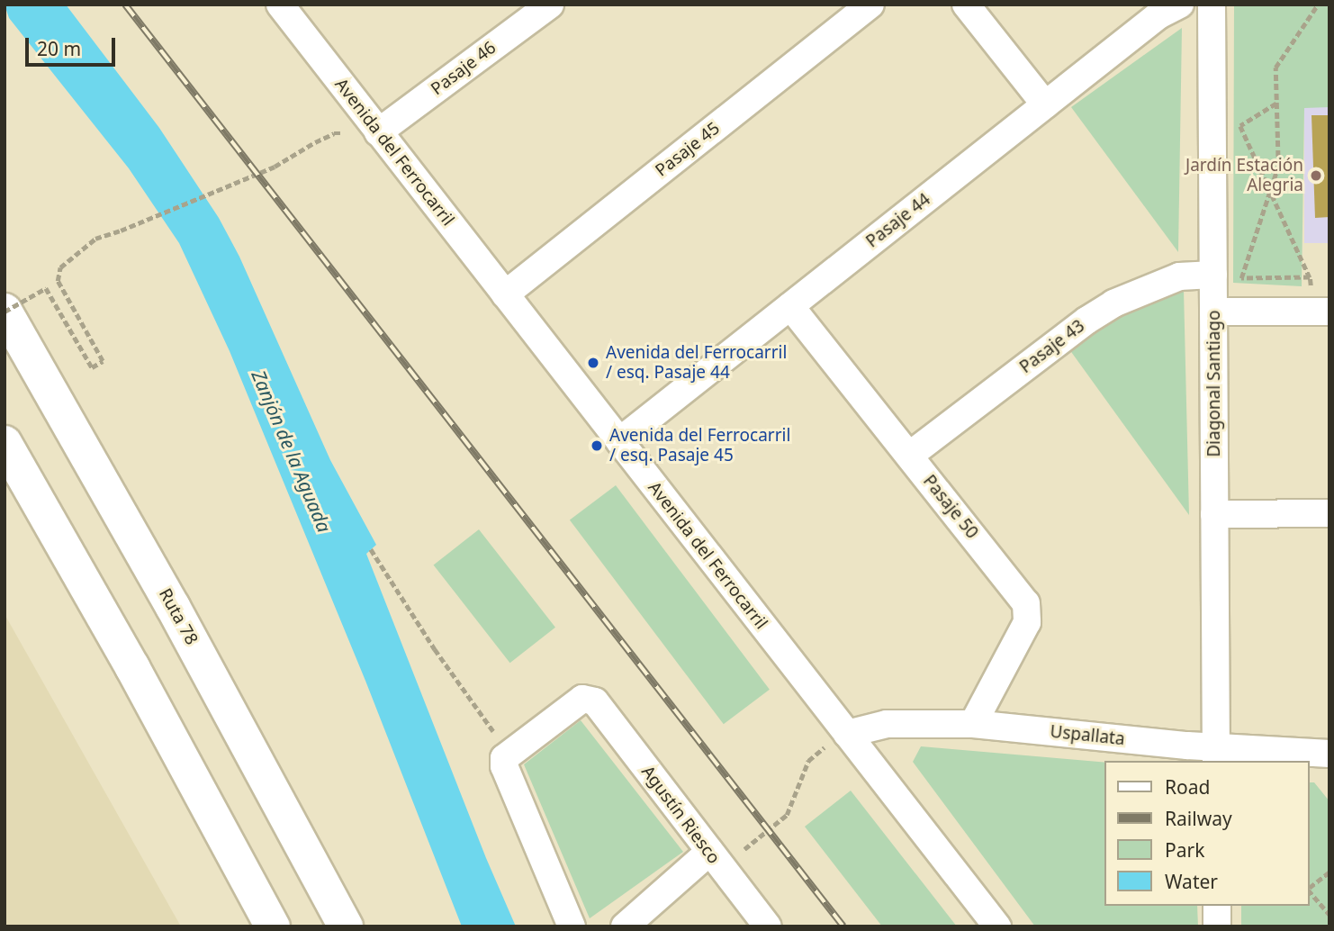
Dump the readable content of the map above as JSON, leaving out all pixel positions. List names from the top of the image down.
{
  "streets": {
    "highway": ["Ruta 78"],
    "street": [
      "Pasaje 46",
      "Pasaje 45",
      "Avenida del Ferrocarril",
      "Pasaje 44",
      "Pasaje 43",
      "Diagonal Santiago",
      "Pasaje 50",
      "Uspallata",
      "Agustín Riesco"
    ]
  },
  "crossings": [
    ["Pasaje 46", "Avenida del Ferrocarril"],
    ["Pasaje 45", "Avenida del Ferrocarril"],
    ["Avenida del Ferrocarril", "Pasaje 44"],
    ["Avenida del Ferrocarril", "Uspallata"],
    ["Pasaje 44", "Pasaje 50"],
    ["Pasaje 43", "Diagonal Santiago"],
    ["Pasaje 43", "Pasaje 50"],
    ["Diagonal Santiago", "Uspallata"],
    ["Pasaje 50", "Uspallata"]
  ],
  "water": ["Zanjón de la Aguada"],
  "places": ["Jardín Estación Alegria", "Avenida del Ferrocarril / esq. Pasaje 44", "Avenida del Ferrocarril / esq. Pasaje 45"],
  "legend": [
    "Road",
    "Railway",
    "Park",
    "Water"
  ],
  "scale_bar": "20 m"
}
